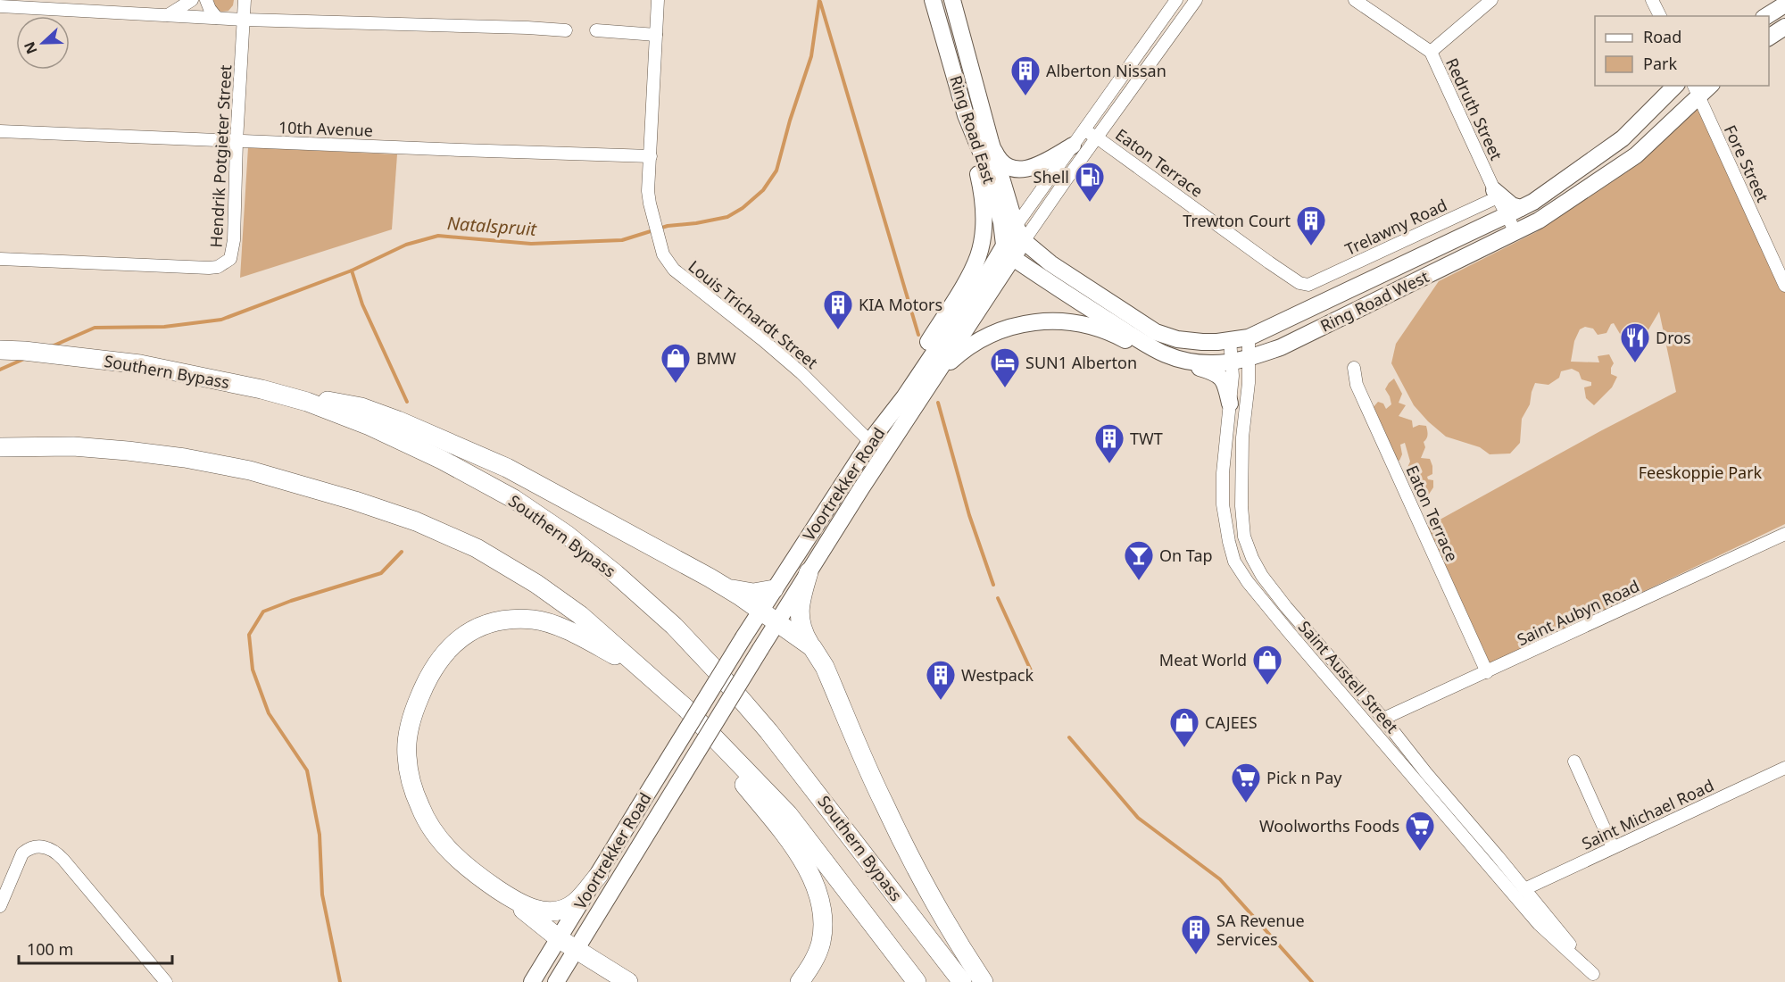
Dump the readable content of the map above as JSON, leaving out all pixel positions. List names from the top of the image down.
{
  "streets": {
    "highway": ["Southern Bypass"],
    "main road": ["Ring Road East", "Ring Road West", "Voortrekker Road"],
    "street": [
      "Redruth Street",
      "10th Avenue",
      "Hendrik Potgieter Street",
      "Eaton Terrace",
      "Fore Street",
      "Trelawny Road",
      "Louis Trichardt Street",
      "Saint Aubyn Road",
      "Saint Austell Street",
      "Saint Michael Road"
    ]
  },
  "crossings": [
    ["Redruth Street", "Trelawny Road"],
    ["10th Avenue", "Hendrik Potgieter Street"],
    ["10th Avenue", "Louis Trichardt Street"],
    ["Ring Road East", "Ring Road West"],
    ["Ring Road East", "Voortrekker Road"],
    ["Eaton Terrace", "Trelawny Road"],
    ["Eaton Terrace", "Voortrekker Road"],
    ["Eaton Terrace", "Saint Aubyn Road"],
    ["Fore Street", "Ring Road West"],
    ["Ring Road West", "Voortrekker Road"],
    ["Ring Road West", "Saint Austell Street"],
    ["Louis Trichardt Street", "Voortrekker Road"],
    ["Saint Aubyn Road", "Saint Austell Street"],
    ["Saint Austell Street", "Saint Michael Road"]
  ],
  "water": ["Natalspruit"],
  "parks": ["Feeskoppie Park"],
  "places": {
    "building": [
      "Alberton Nissan",
      "Trewton Court",
      "KIA Motors",
      "TWT",
      "Westpack",
      "SA Revenue Services"
    ],
    "fuel station": ["Shell"],
    "restaurant": ["Dros"],
    "shop": ["BMW", "Meat World", "CAJEES"],
    "hotel": ["SUN1 Alberton"],
    "bar": ["On Tap"],
    "supermarket": ["Pick n Pay", "Woolworths Foods"]
  },
  "legend": ["Road", "Park"],
  "scale_bar": "100 m",
  "north": "left"
}
